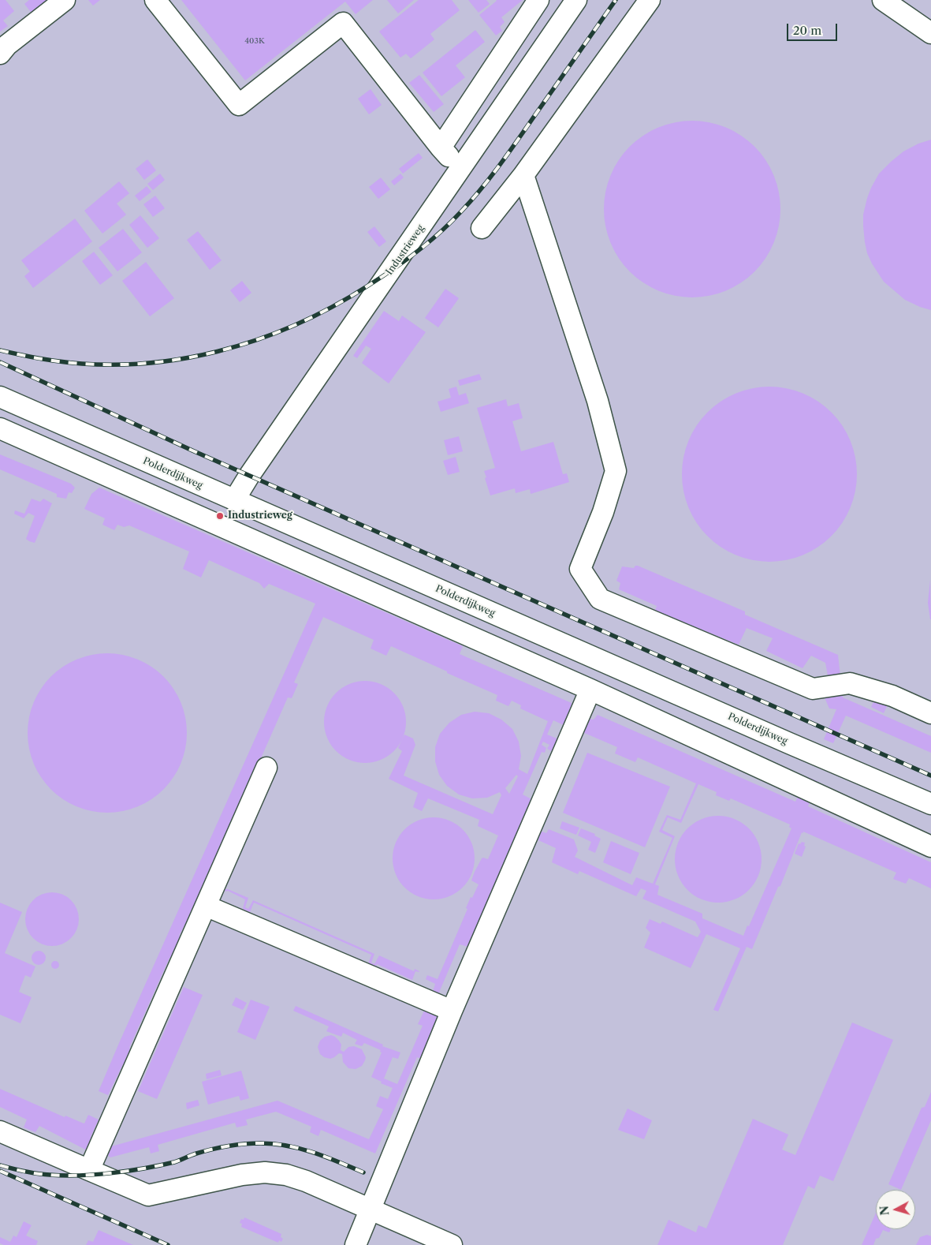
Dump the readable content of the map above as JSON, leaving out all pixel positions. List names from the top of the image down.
{
  "streets": {
    "street": ["Industrieweg", "Polderdijkweg"]
  },
  "crossings": [
    ["Industrieweg", "Polderdijkweg"]
  ],
  "places": ["Industrieweg"],
  "house_numbers": ["403K"],
  "scale_bar": "20 m",
  "north": "left"
}
